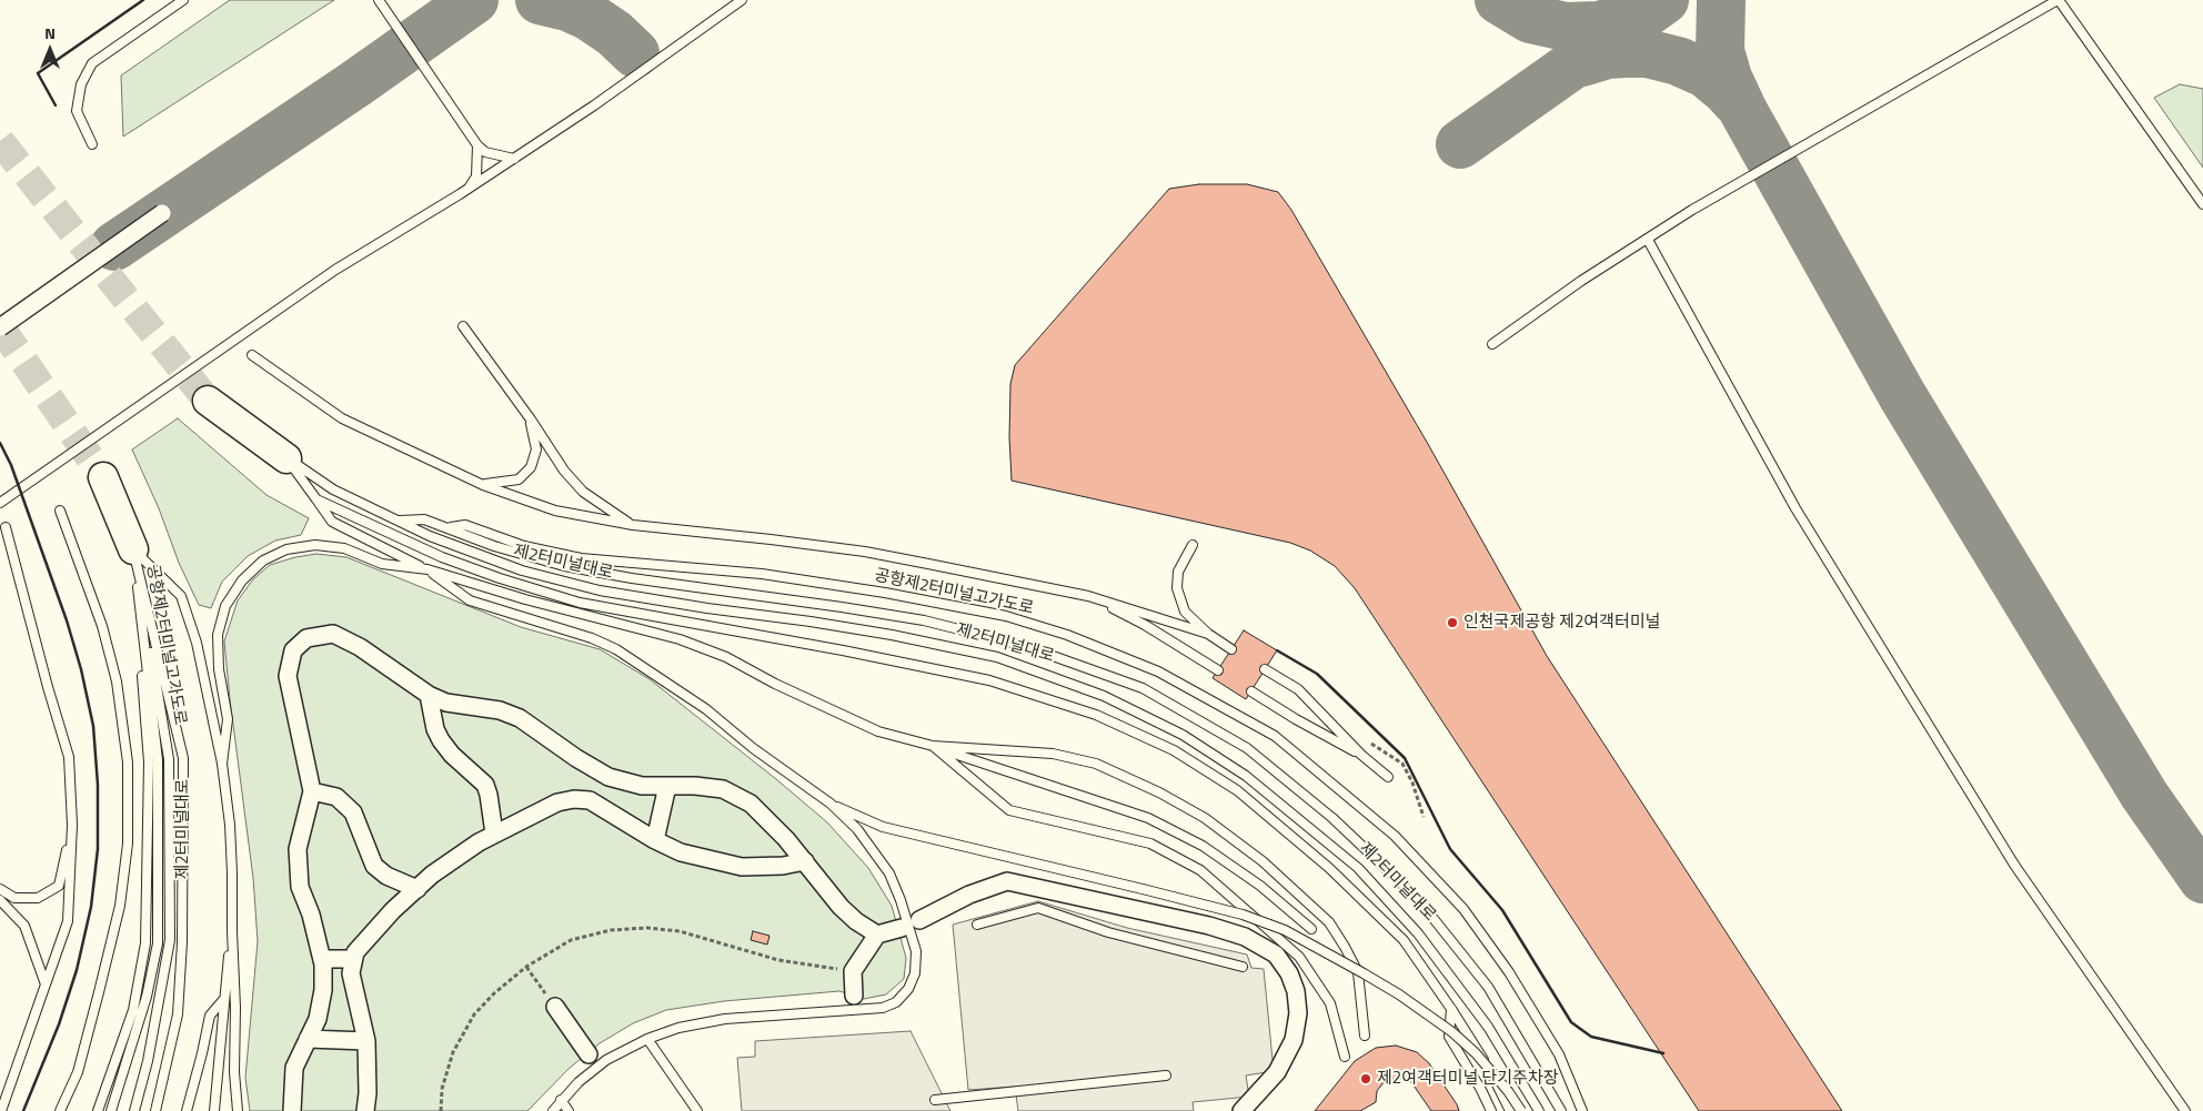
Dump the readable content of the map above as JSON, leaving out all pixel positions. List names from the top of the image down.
{
  "streets": {
    "highway": ["제2터미널대로"],
    "lane": ["공항제2터미널고가도로"]
  },
  "crossings": [
    ["제2터미널대로", "공항제2터미널고가도로"]
  ],
  "places": ["인천국제공항 제2여객터미널", "제2여객터미널 단기주차장"],
  "north": "top"
}
